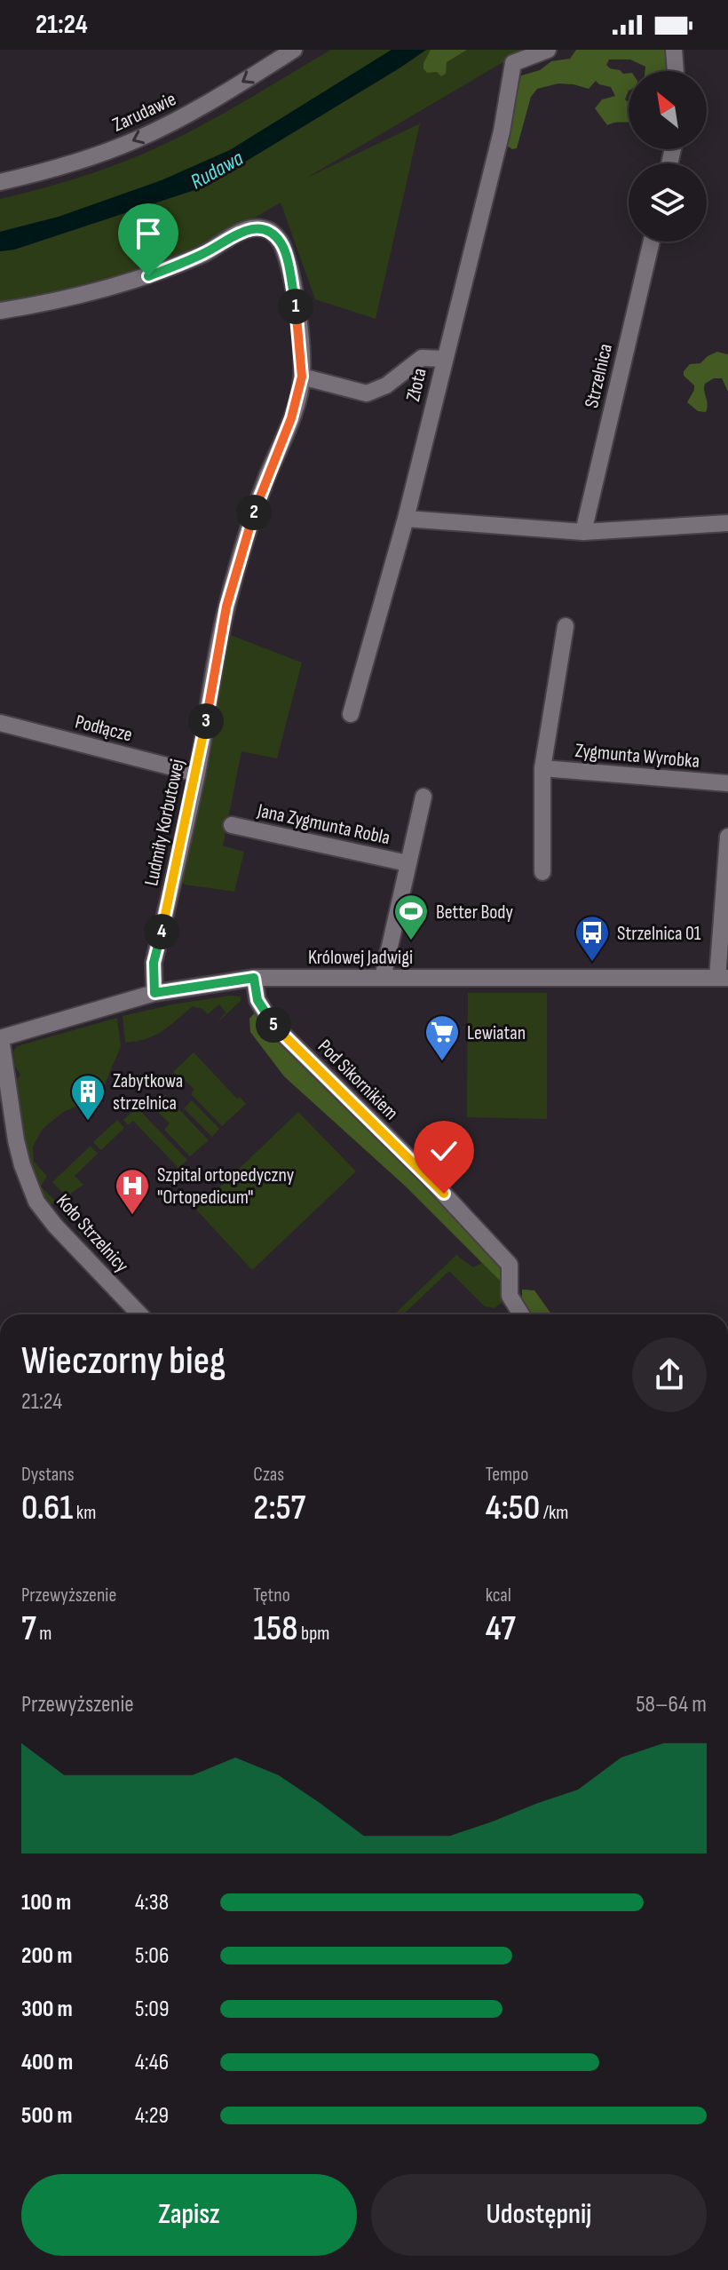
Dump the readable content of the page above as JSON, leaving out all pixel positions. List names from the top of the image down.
{
  "streets": {
    "street": [
      "Zarudawie",
      "Strzelnica",
      "Złota",
      "Podłącze",
      "Zygmunta Wyrobka",
      "Ludmiły Korbutowej",
      "Jana Zygmunta Robla",
      "Królowej Jadwigi",
      "Pod Sikornikiem",
      "Koło Strzelnicy"
    ]
  },
  "crossings": [
    ["Podłącze", "Ludmiły Korbutowej"],
    ["Ludmiły Korbutowej", "Królowej Jadwigi"],
    ["Jana Zygmunta Robla", "Królowej Jadwigi"],
    ["Królowej Jadwigi", "Pod Sikornikiem"],
    ["Królowej Jadwigi", "Koło Strzelnicy"]
  ],
  "one_way": ["Zarudawie"],
  "water": ["Rudawa"],
  "places": {
    "sports": ["Better Body"],
    "bus stop": ["Strzelnica 01"],
    "supermarket": ["Lewiatan"],
    "building": ["Zabytkowa strzelnica"],
    "hospital": ["Szpital ortopedyczny \"Ortopedicum\""]
  },
  "north": "top left",
  "page": {
    "status": "21:24",
    "pins": [
      "1",
      "2",
      "3",
      "4",
      "5"
    ],
    "heading": ["Wieczorny bieg", "21:24"],
    "stats": [
      ["Dystans", "0.61 km"],
      ["Czas", "2:57"],
      ["Tempo", "4:50 /km"],
      ["Przewyższenie", "7 m"],
      ["Tętno", "158 bpm"],
      ["kcal", "47"]
    ],
    "chart": ["Przewyższenie", "58–64 m"],
    "list": [
      {
        "name": "100 m",
        "note": "4:38"
      },
      {
        "name": "200 m",
        "note": "5:06"
      },
      {
        "name": "300 m",
        "note": "5:09"
      },
      {
        "name": "400 m",
        "note": "4:46"
      },
      {
        "name": "500 m",
        "note": "4:29"
      }
    ],
    "buttons": ["Zapisz", "Udostępnij"]
  }
}
